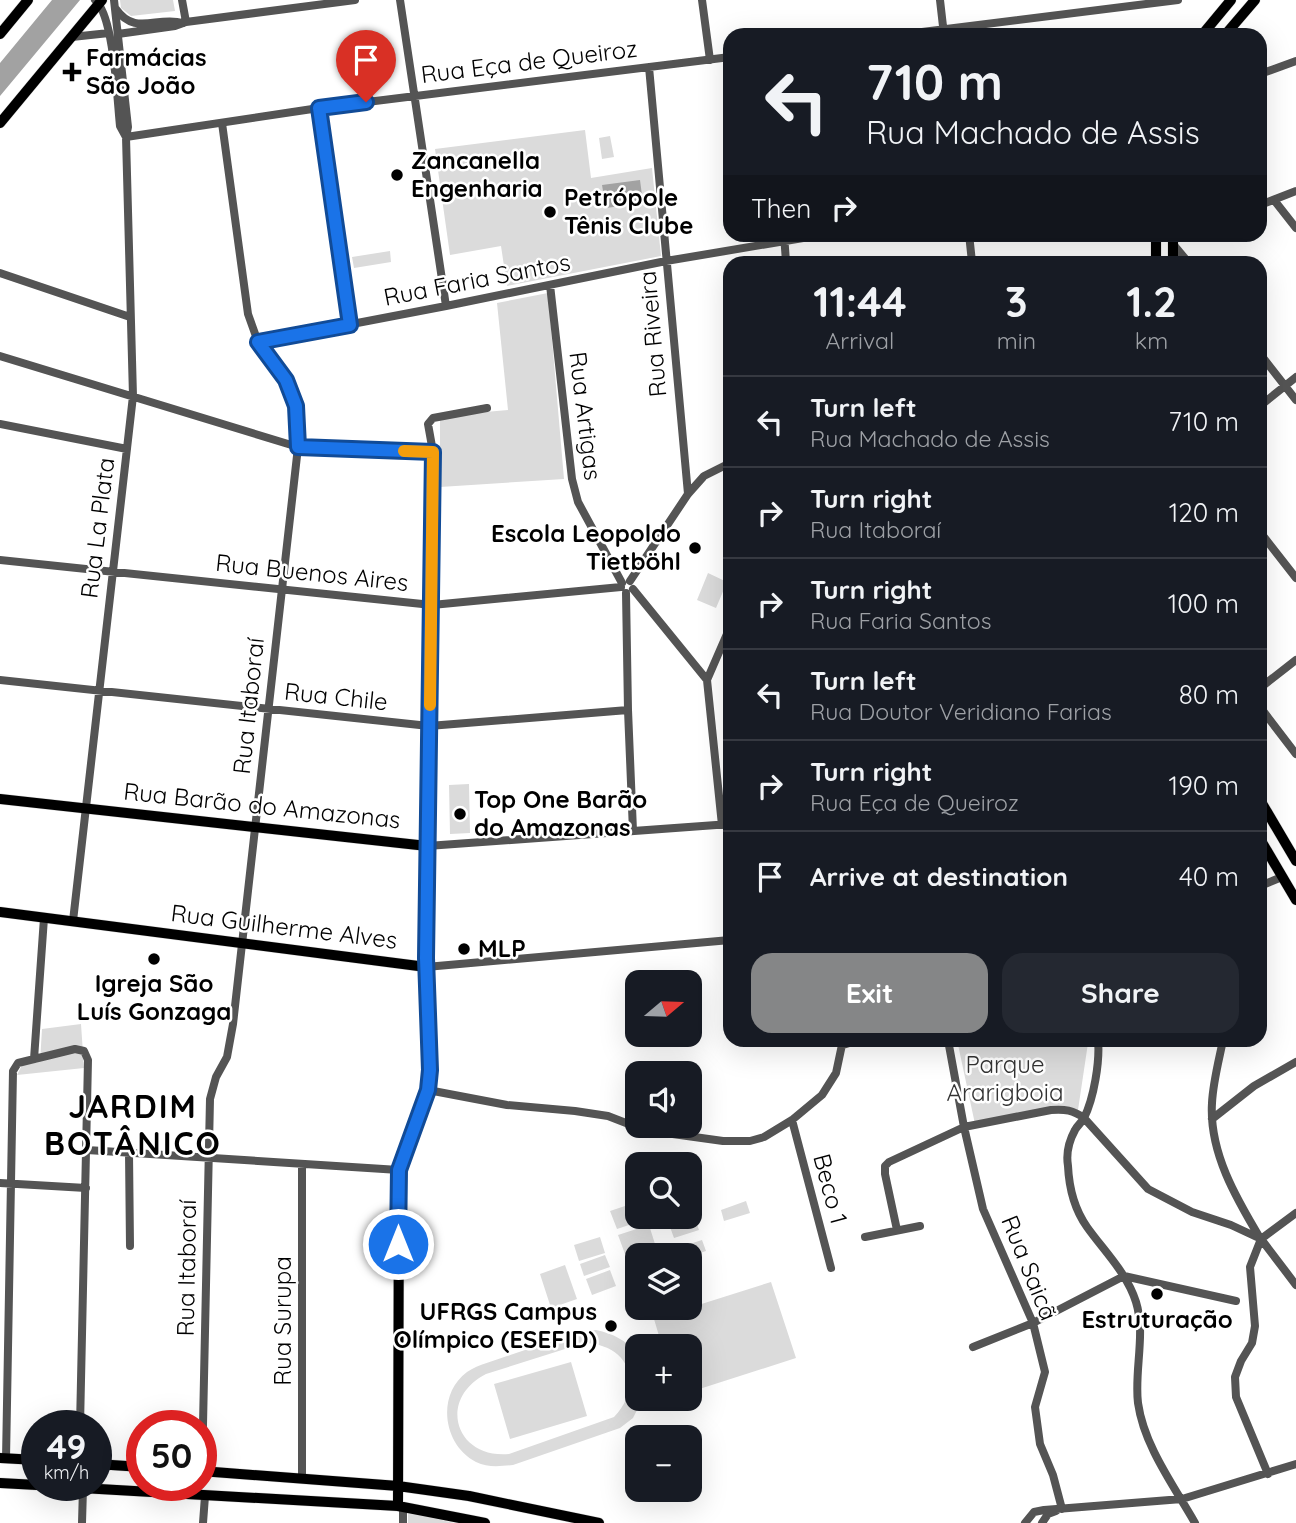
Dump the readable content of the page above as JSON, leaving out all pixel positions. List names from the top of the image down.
{
  "streets": {
    "main road": ["Rua Barão do Amazonas", "Rua Guilherme Alves"],
    "street": [
      "Rua Eça de Queiroz",
      "Rua Faria Santos",
      "Rua Riveira",
      "Rua Artigas",
      "Rua La Plata",
      "Rua Buenos Aires",
      "Rua Chile",
      "Rua Itaboraí",
      "Beco 1",
      "Rua Saicã",
      "Rua Surupa"
    ]
  },
  "crossings": [
    ["Rua Eça de Queiroz", "Rua Riveira"],
    ["Rua Eça de Queiroz", "Rua La Plata"],
    ["Rua Eça de Queiroz", "Rua Itaboraí"],
    ["Rua Faria Santos", "Rua Riveira"],
    ["Rua Faria Santos", "Rua Artigas"],
    ["Rua Faria Santos", "Rua Itaboraí"],
    ["Rua Artigas", "Rua Buenos Aires"],
    ["Rua La Plata", "Rua Buenos Aires"],
    ["Rua La Plata", "Rua Chile"],
    ["Rua La Plata", "Rua Barão do Amazonas"],
    ["Rua La Plata", "Rua Guilherme Alves"],
    ["Rua Buenos Aires", "Rua Itaboraí"],
    ["Rua Chile", "Rua Itaboraí"],
    ["Rua Itaboraí", "Rua Barão do Amazonas"],
    ["Rua Itaboraí", "Rua Guilherme Alves"]
  ],
  "districts": ["JARDIM BOTÂNICO"],
  "parks": ["Parque Ararigboia"],
  "places": {
    "health": ["Farmácias São João"],
    "other": [
      "Zancanella Engenharia",
      "Petrópole Tênis Clube",
      "Escola Leopoldo Tietböhl",
      "Top One Barão do Amazonas",
      "MLP",
      "Igreja São Luís Gonzaga",
      "Estruturação",
      "UFRGS Campus Olímpico (ESEFID)"
    ]
  },
  "north": "right",
  "page": {
    "turn": ["710 m", "Rua Machado de Assis"],
    "then": "Then",
    "eta": [
      "11:44",
      "Arrival",
      "3",
      "min",
      "1.2",
      "km"
    ],
    "list": [
      {
        "name": "Turn left",
        "note": "Rua Machado de Assis",
        "value": "710 m"
      },
      {
        "name": "Turn right",
        "note": "Rua Itaboraí",
        "value": "120 m"
      },
      {
        "name": "Turn right",
        "note": "Rua Faria Santos",
        "value": "100 m"
      },
      {
        "name": "Turn left",
        "note": "Rua Doutor Veridiano Farias",
        "value": "80 m"
      },
      {
        "name": "Turn right",
        "note": "Rua Eça de Queiroz",
        "value": "190 m"
      },
      {
        "name": "Arrive at destination",
        "value": "40 m"
      }
    ],
    "buttons": ["Exit", "Share"],
    "map_buttons": ["+", "−"],
    "speed": "49 km/h",
    "limit": "50"
  }
}
